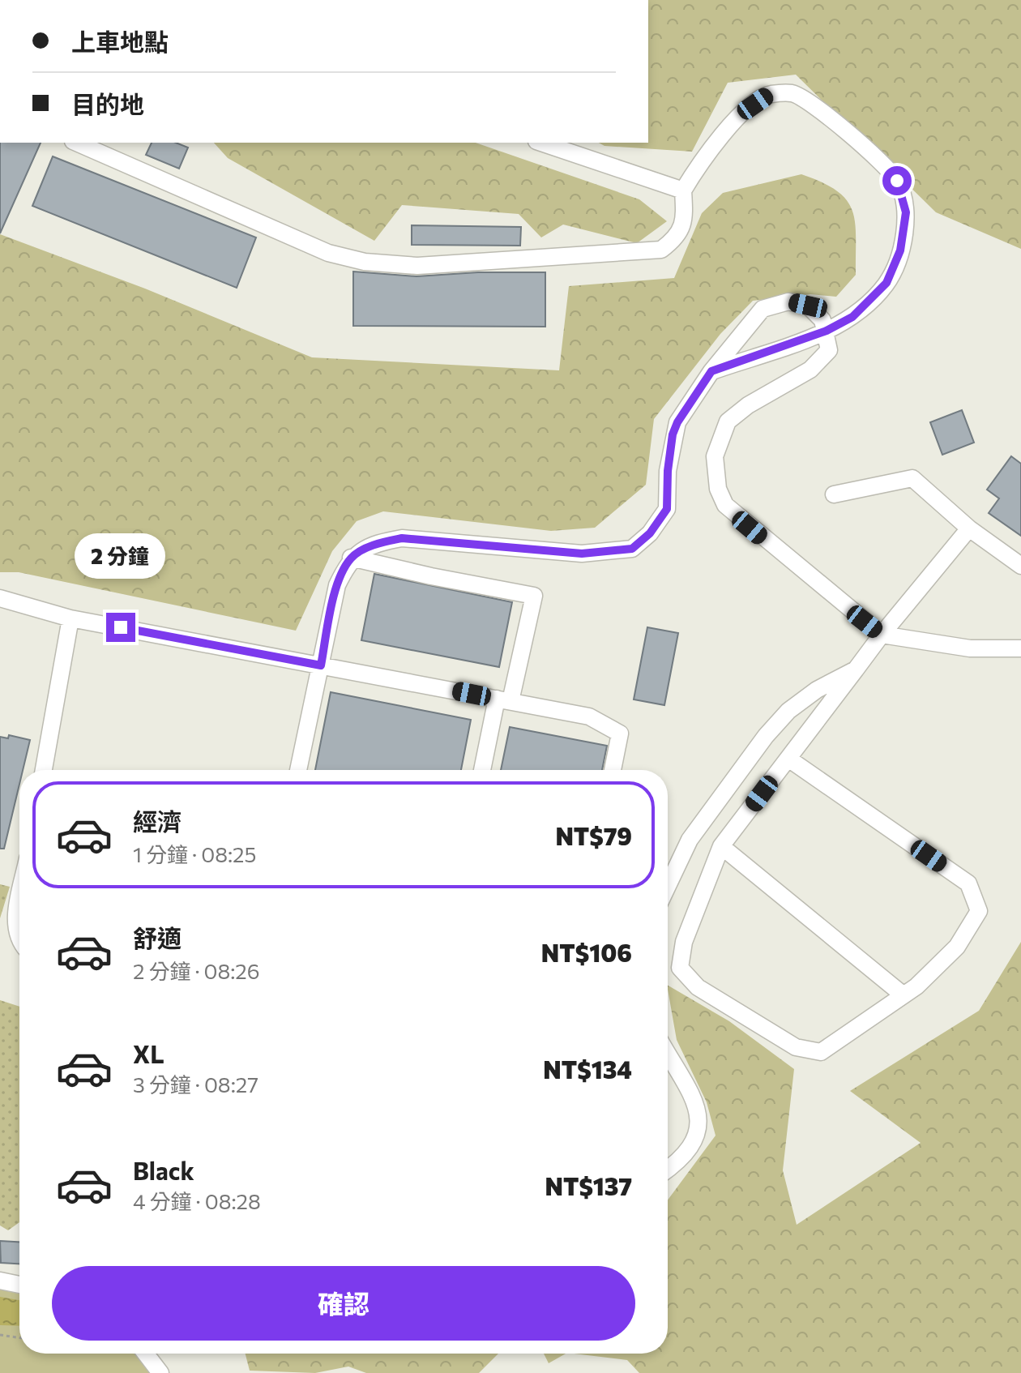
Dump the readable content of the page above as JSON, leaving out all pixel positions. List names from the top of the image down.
{
  "page": {
    "banner": ["上車地點", "目的地"],
    "bubble": "2 分鐘",
    "list": [
      {
        "name": "經濟",
        "note": "1 分鐘 · 08:25",
        "value": "NT$79"
      },
      {
        "name": "舒適",
        "note": "2 分鐘 · 08:26",
        "value": "NT$106"
      },
      {
        "name": "XL",
        "note": "3 分鐘 · 08:27",
        "value": "NT$134"
      },
      {
        "name": "Black",
        "note": "4 分鐘 · 08:28",
        "value": "NT$137"
      }
    ],
    "buttons": "確認"
  }
}
